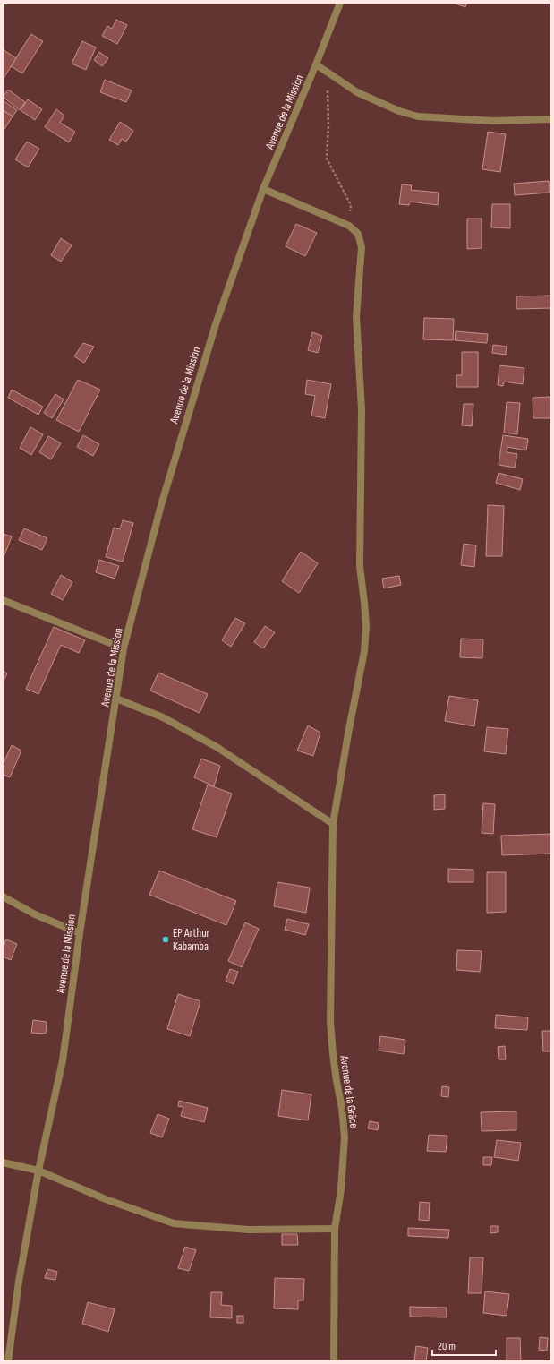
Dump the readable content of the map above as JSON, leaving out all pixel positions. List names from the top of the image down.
{
  "streets": {
    "street": ["Avenue de la Mission", "Avenue de la Grâce"]
  },
  "places": ["EP Arthur Kabamba"],
  "scale_bar": "20 m"
}
